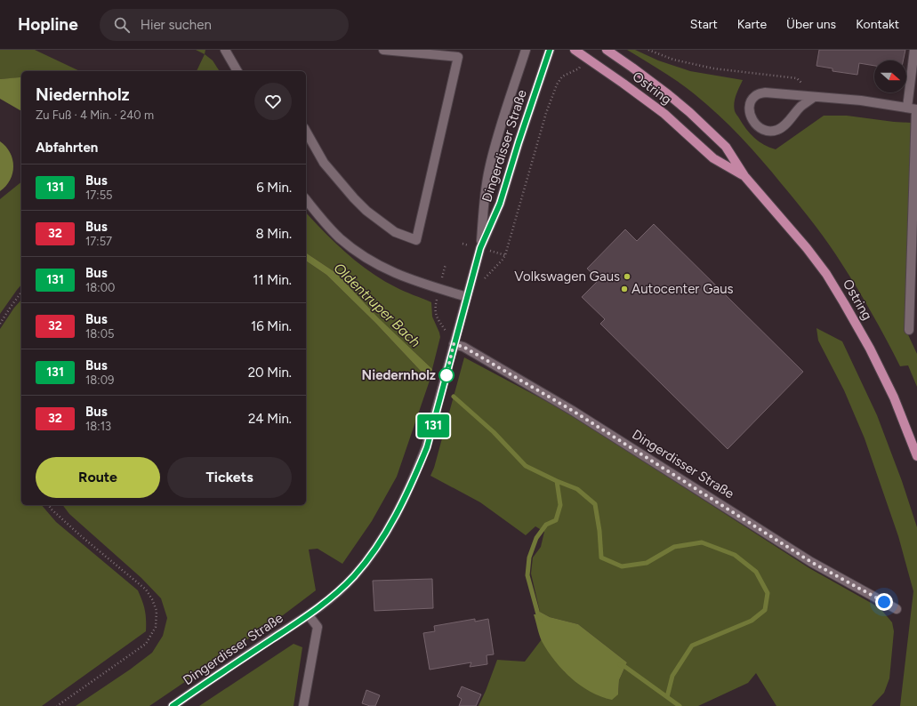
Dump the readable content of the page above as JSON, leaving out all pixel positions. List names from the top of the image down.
{
  "streets": {
    "main road": ["Ostring"],
    "street": ["Dingerdisser Straße"]
  },
  "water": ["Oldentruper Bach"],
  "places": ["Volkswagen Gaus", "Autocenter Gaus", "Niedernholz"],
  "lines": ["bus line 131"],
  "north": "right",
  "page": {
    "header": "Hopline",
    "search": "Hier suchen",
    "nav": [
      "Start",
      "Karte",
      "Über uns",
      "Kontakt"
    ],
    "on_map": "131",
    "heading": [
      ["Niedernholz", "Zu Fuß · 4 Min. · 240 m"],
      "Abfahrten"
    ],
    "list": [
      {
        "mark": "131",
        "name": "Bus",
        "note": "17:55",
        "value": "6 Min."
      },
      {
        "mark": "32",
        "name": "Bus",
        "note": "17:57",
        "value": "8 Min."
      },
      {
        "mark": "131",
        "name": "Bus",
        "note": "18:00",
        "value": "11 Min."
      },
      {
        "mark": "32",
        "name": "Bus",
        "note": "18:05",
        "value": "16 Min."
      },
      {
        "mark": "131",
        "name": "Bus",
        "note": "18:09",
        "value": "20 Min."
      },
      {
        "mark": "32",
        "name": "Bus",
        "note": "18:13",
        "value": "24 Min."
      }
    ],
    "buttons": ["Route", "Tickets"]
  }
}
